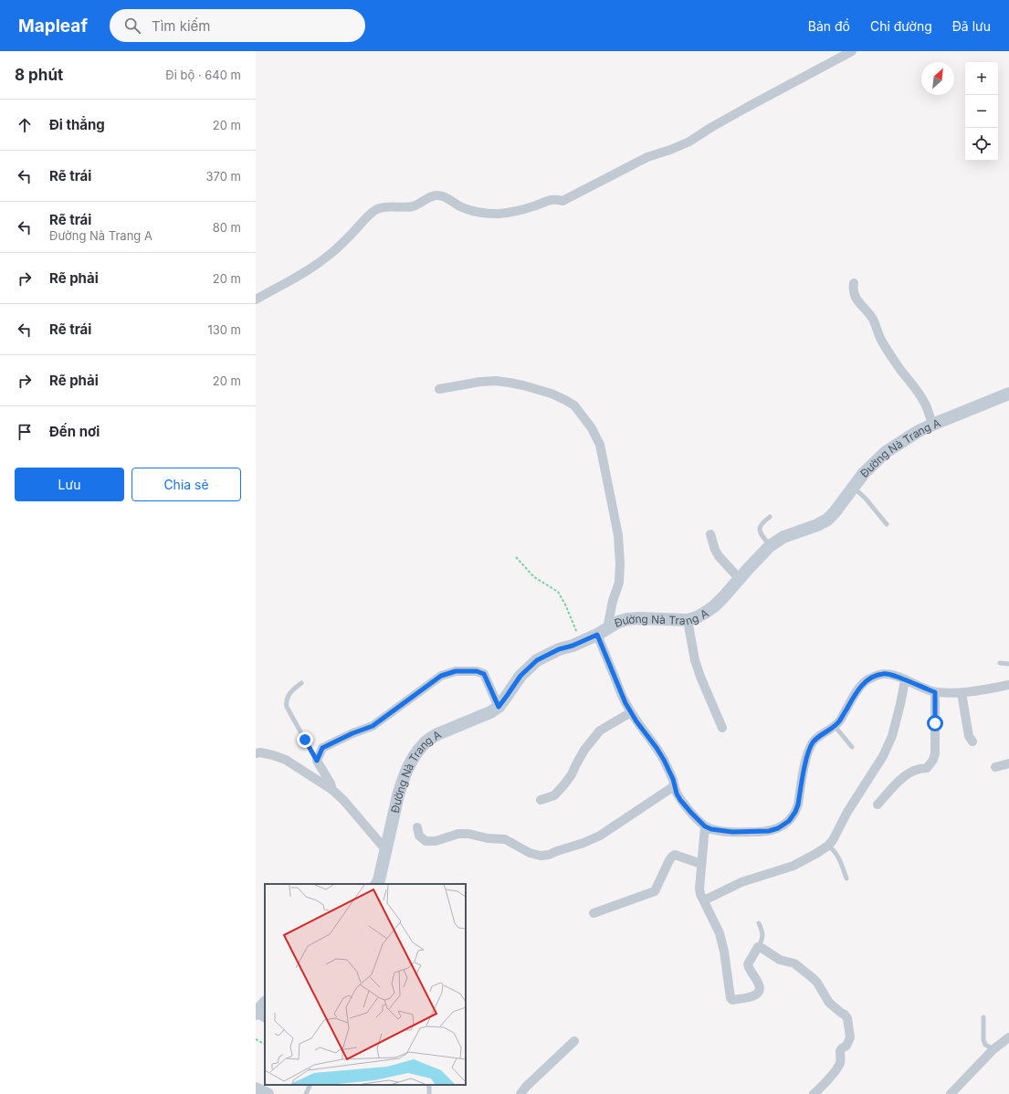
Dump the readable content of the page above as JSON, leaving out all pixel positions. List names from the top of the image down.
{
  "streets": {
    "street": ["Đường Nà Trang A"]
  },
  "north": "top right",
  "page": {
    "header": "Mapleaf",
    "search": "Tìm kiếm",
    "nav": ["Bản đồ", "Chỉ đường", "Đã lưu"],
    "heading": ["8 phút", "Đi bộ · 640 m"],
    "map_buttons": ["+", "−"],
    "list": [
      ["Đi thẳng", "20 m"],
      ["Rẽ trái", "370 m"],
      ["Rẽ trái", "Đường Nà Trang A", "80 m"],
      ["Rẽ phải", "20 m"],
      ["Rẽ trái", "130 m"],
      ["Rẽ phải", "20 m"],
      "Đến nơi"
    ],
    "buttons": ["Lưu", "Chia sẻ"]
  }
}
